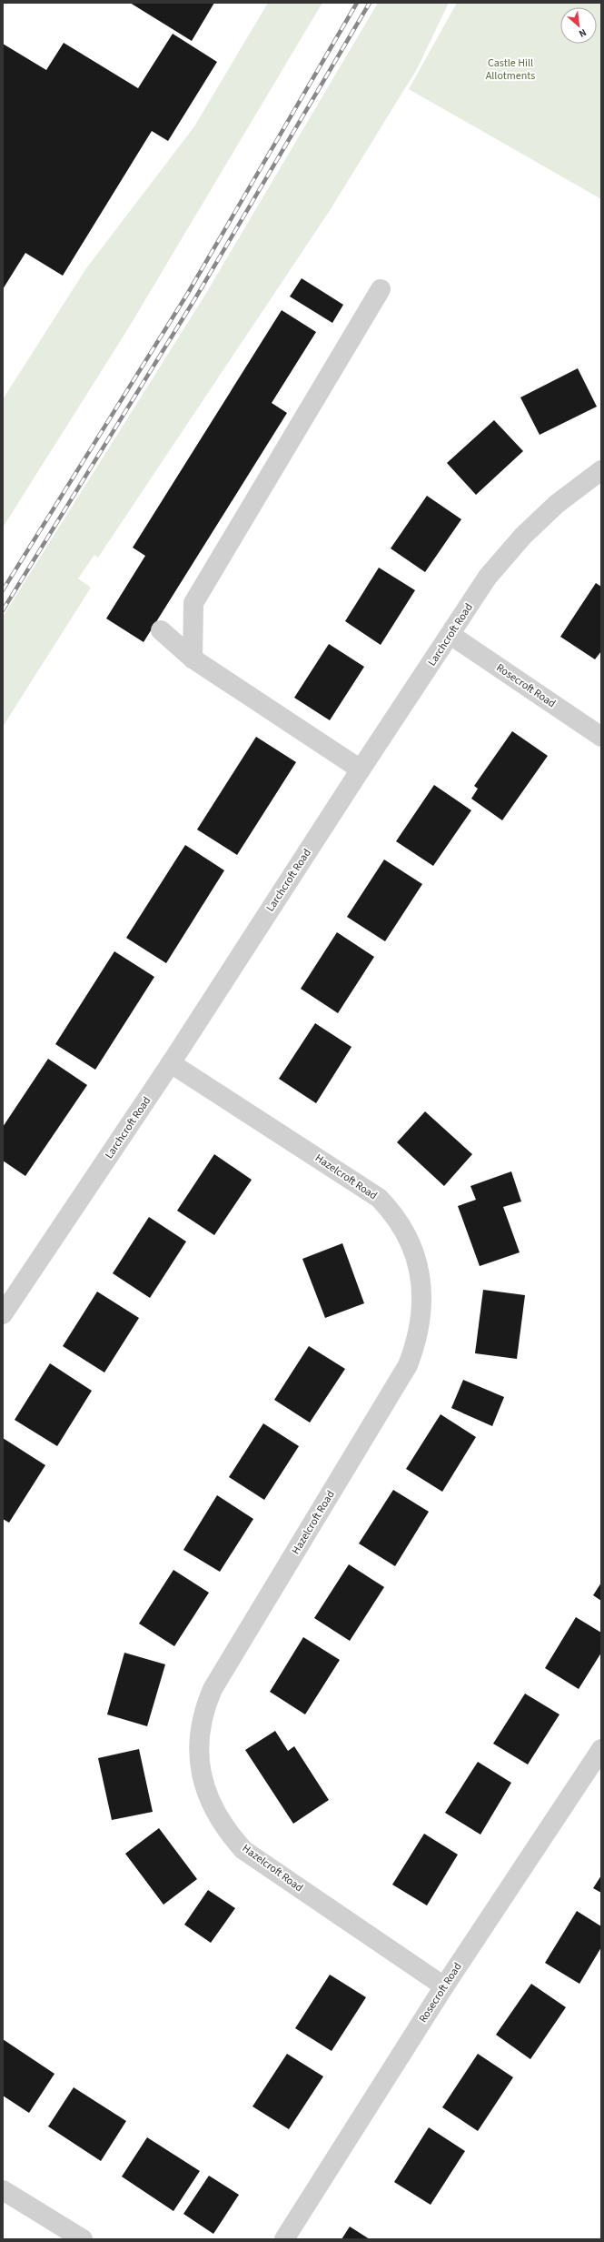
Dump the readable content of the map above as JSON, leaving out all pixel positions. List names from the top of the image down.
{
  "streets": {
    "street": ["Larchcroft Road", "Rosecroft Road", "Hazelcroft Road"]
  },
  "crossings": [
    ["Larchcroft Road", "Rosecroft Road"],
    ["Larchcroft Road", "Hazelcroft Road"],
    ["Rosecroft Road", "Hazelcroft Road"]
  ],
  "parks": ["Castle Hill Allotments"],
  "north": "bottom right"
}
